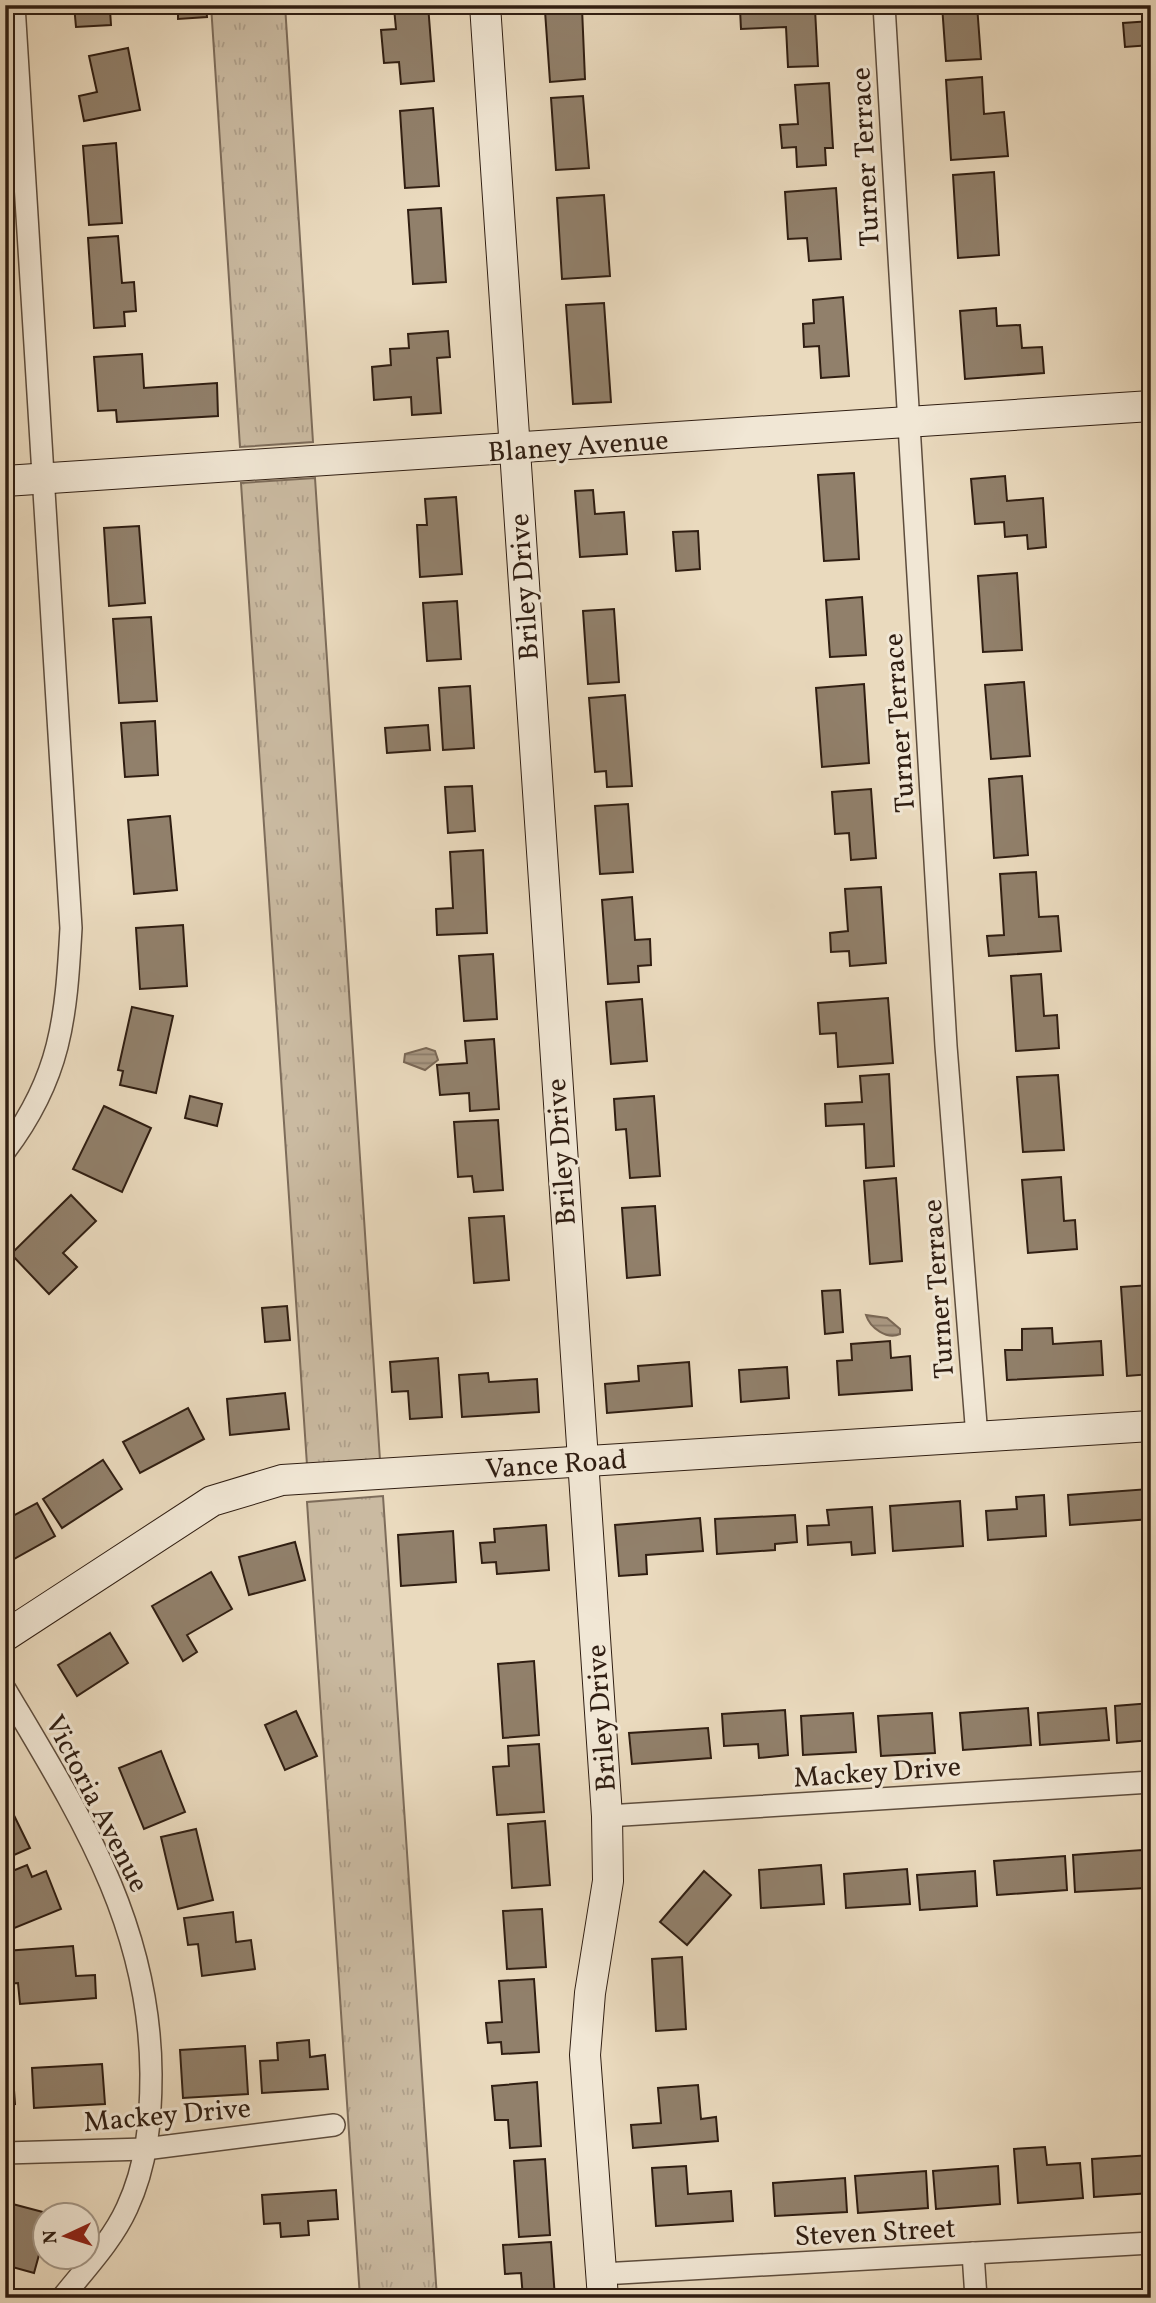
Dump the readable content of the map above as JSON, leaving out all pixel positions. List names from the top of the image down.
{
  "streets": {
    "street": [
      "Turner Terrace",
      "Blaney Avenue",
      "Briley Drive",
      "Vance Road",
      "Mackey Drive",
      "Victoria Avenue",
      "Steven Street"
    ]
  },
  "crossings": [
    ["Turner Terrace", "Blaney Avenue"],
    ["Turner Terrace", "Vance Road"],
    ["Blaney Avenue", "Briley Drive"],
    ["Briley Drive", "Vance Road"],
    ["Briley Drive", "Mackey Drive"],
    ["Briley Drive", "Steven Street"],
    ["Mackey Drive", "Victoria Avenue"]
  ],
  "north": "left"
}
